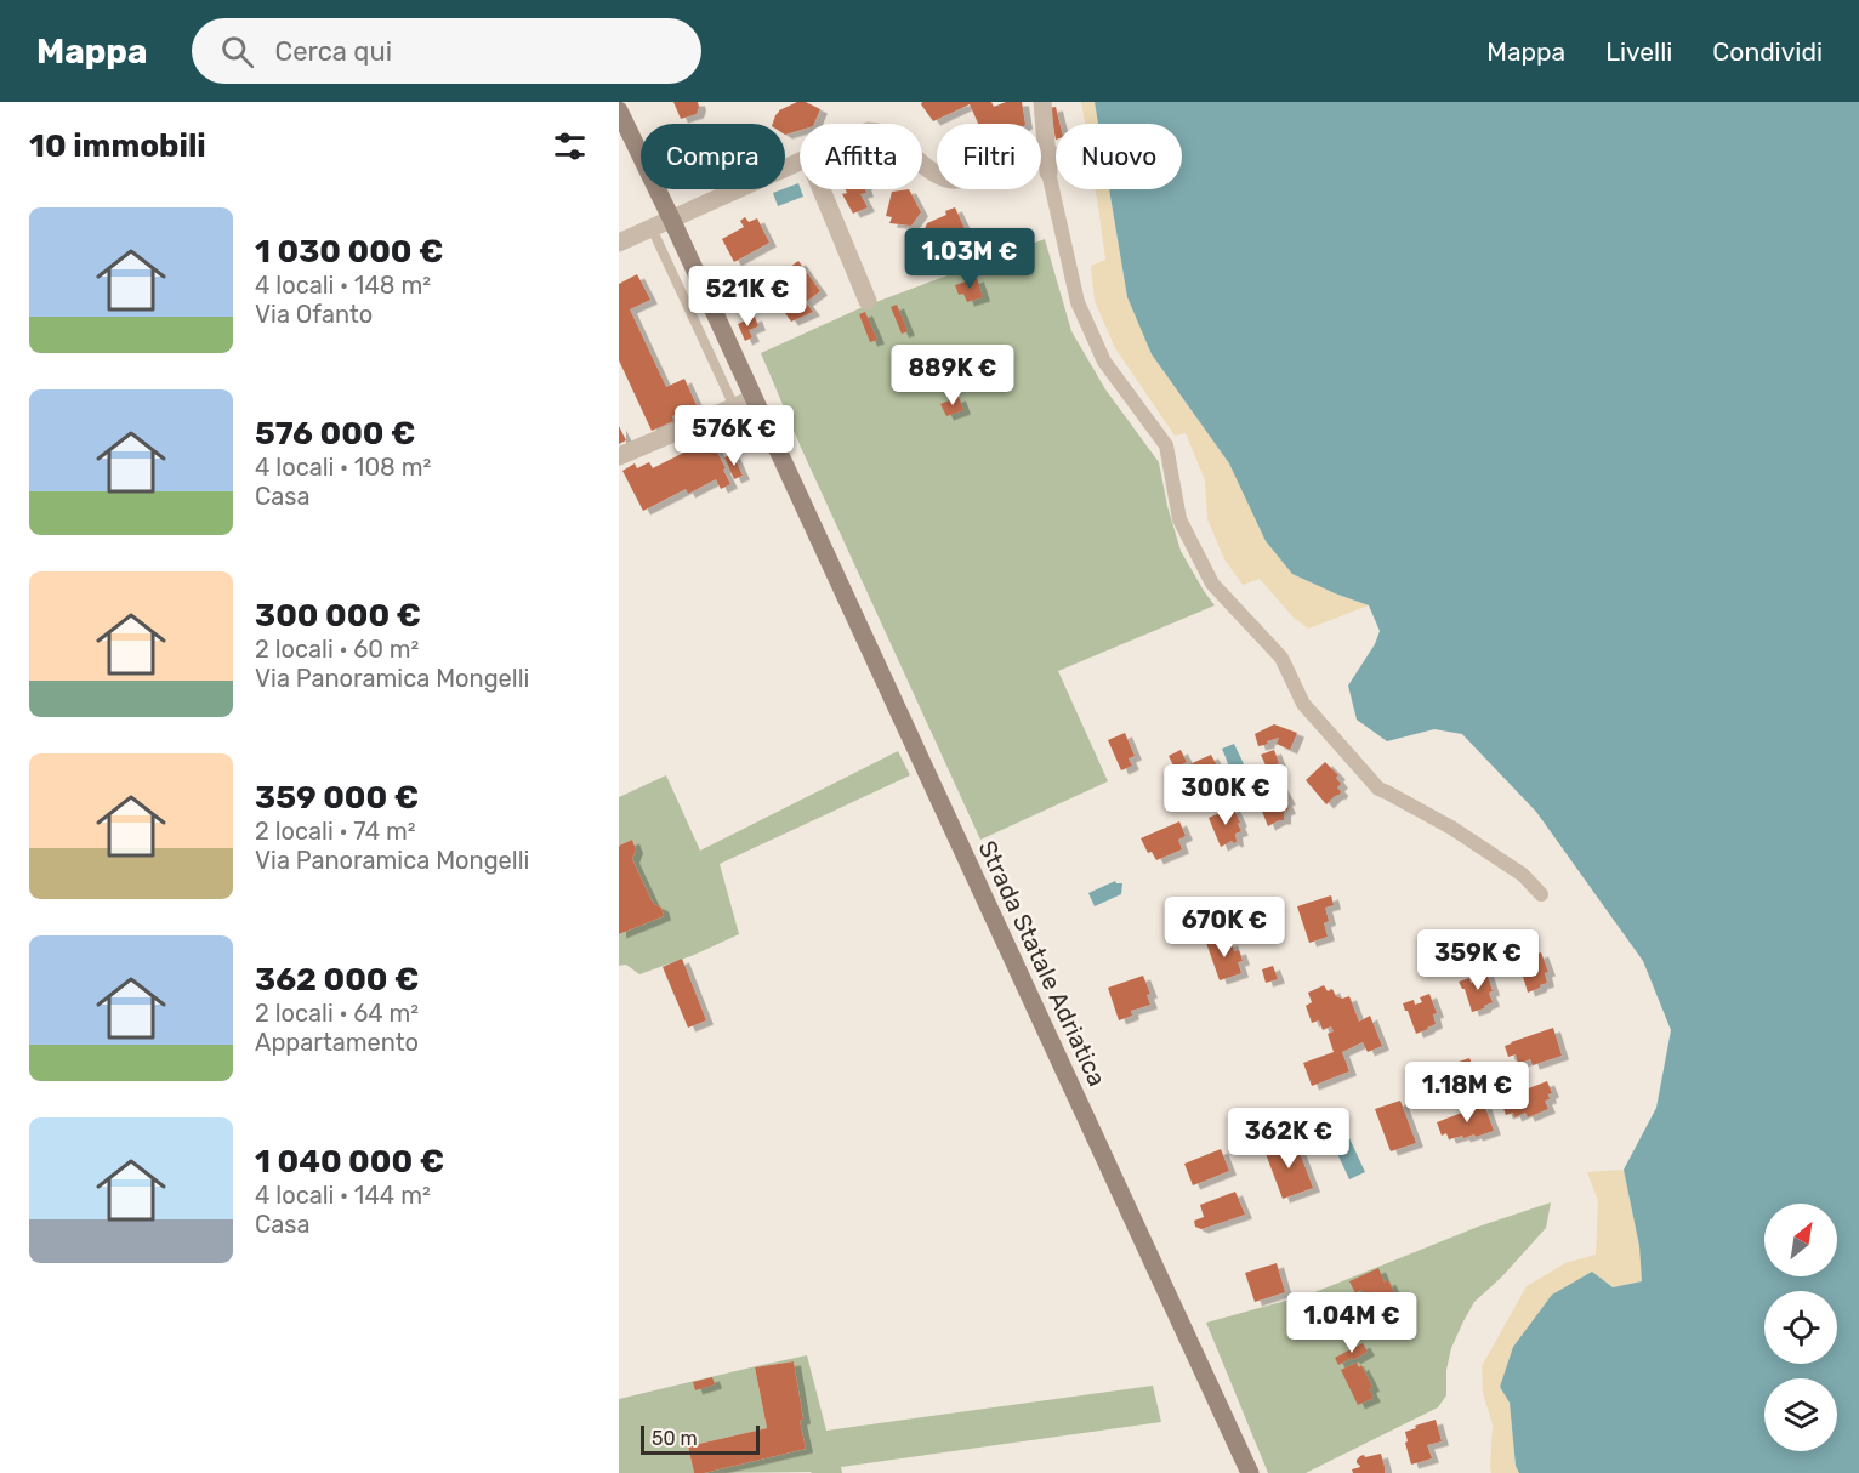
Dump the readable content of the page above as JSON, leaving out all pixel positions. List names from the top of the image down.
{
  "streets": {
    "main road": ["Strada Statale Adriatica"]
  },
  "scale_bar": "50 m",
  "north": "top right",
  "page": {
    "header": "Mappa",
    "search": "Cerca qui",
    "nav": ["Mappa", "Livelli", "Condividi"],
    "heading": "10 immobili",
    "chip": [
      "Compra",
      "Affitta",
      "Filtri",
      "Nuovo"
    ],
    "list": [
      {
        "name": "1 030 000 €",
        "note": "4 locali · 148 m² · Via Ofanto"
      },
      {
        "name": "576 000 €",
        "note": "4 locali · 108 m² · Casa"
      },
      {
        "name": "300 000 €",
        "note": "2 locali · 60 m² · Via Panoramica Mongelli"
      },
      {
        "name": "359 000 €",
        "note": "2 locali · 74 m² · Via Panoramica Mongelli"
      },
      {
        "name": "362 000 €",
        "note": "2 locali · 64 m² · Appartamento"
      },
      {
        "name": "1 040 000 €",
        "note": "4 locali · 144 m² · Casa"
      }
    ],
    "price": [
      "1.03M €",
      "521K €",
      "889K €",
      "576K €",
      "300K €",
      "670K €",
      "359K €",
      "1.18M €",
      "362K €",
      "1.04M €"
    ],
    "scale": "50 m"
  }
}
